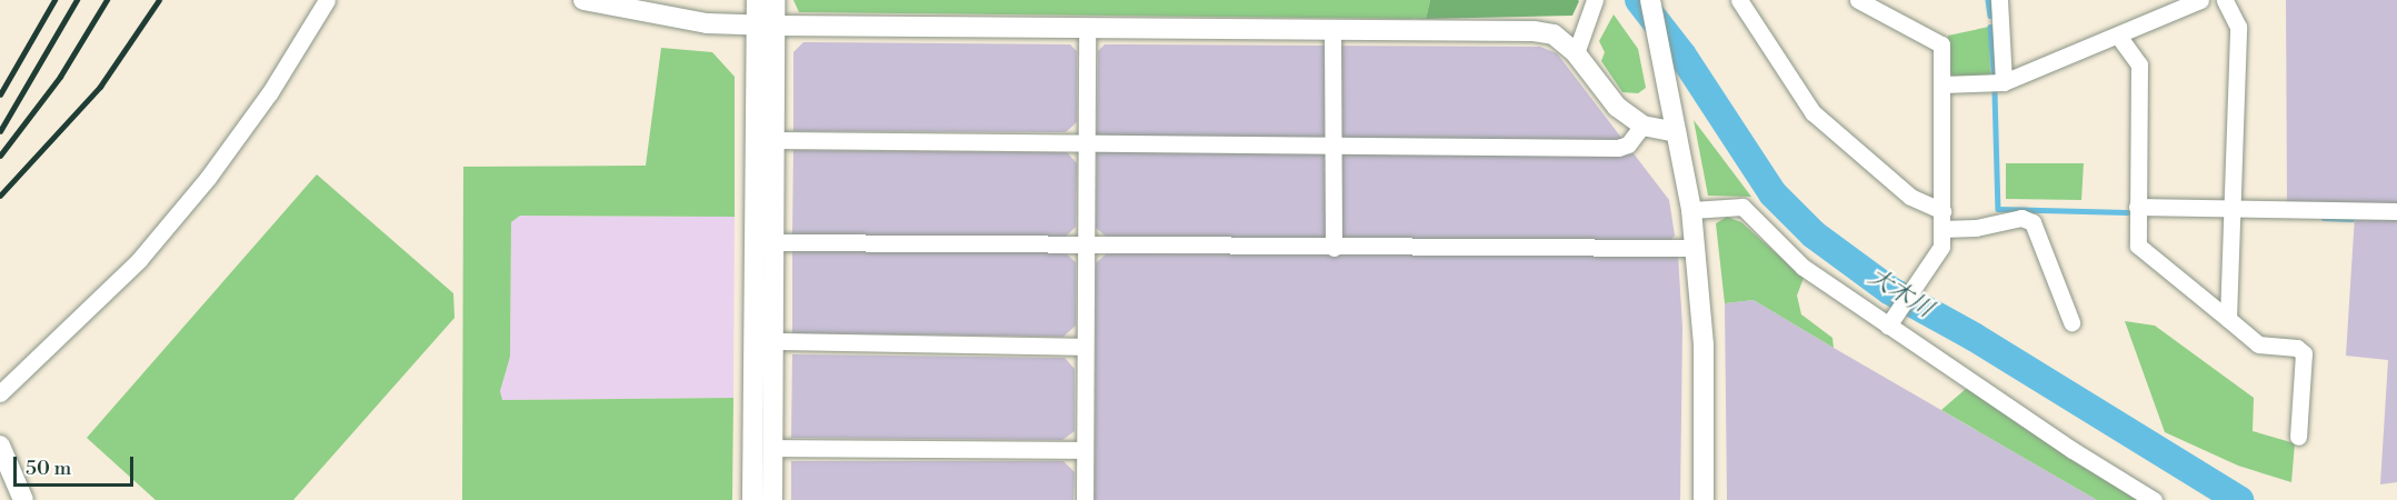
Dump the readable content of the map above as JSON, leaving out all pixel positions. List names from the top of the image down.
{
  "water": ["大木川"],
  "scale_bar": "50 m"
}
